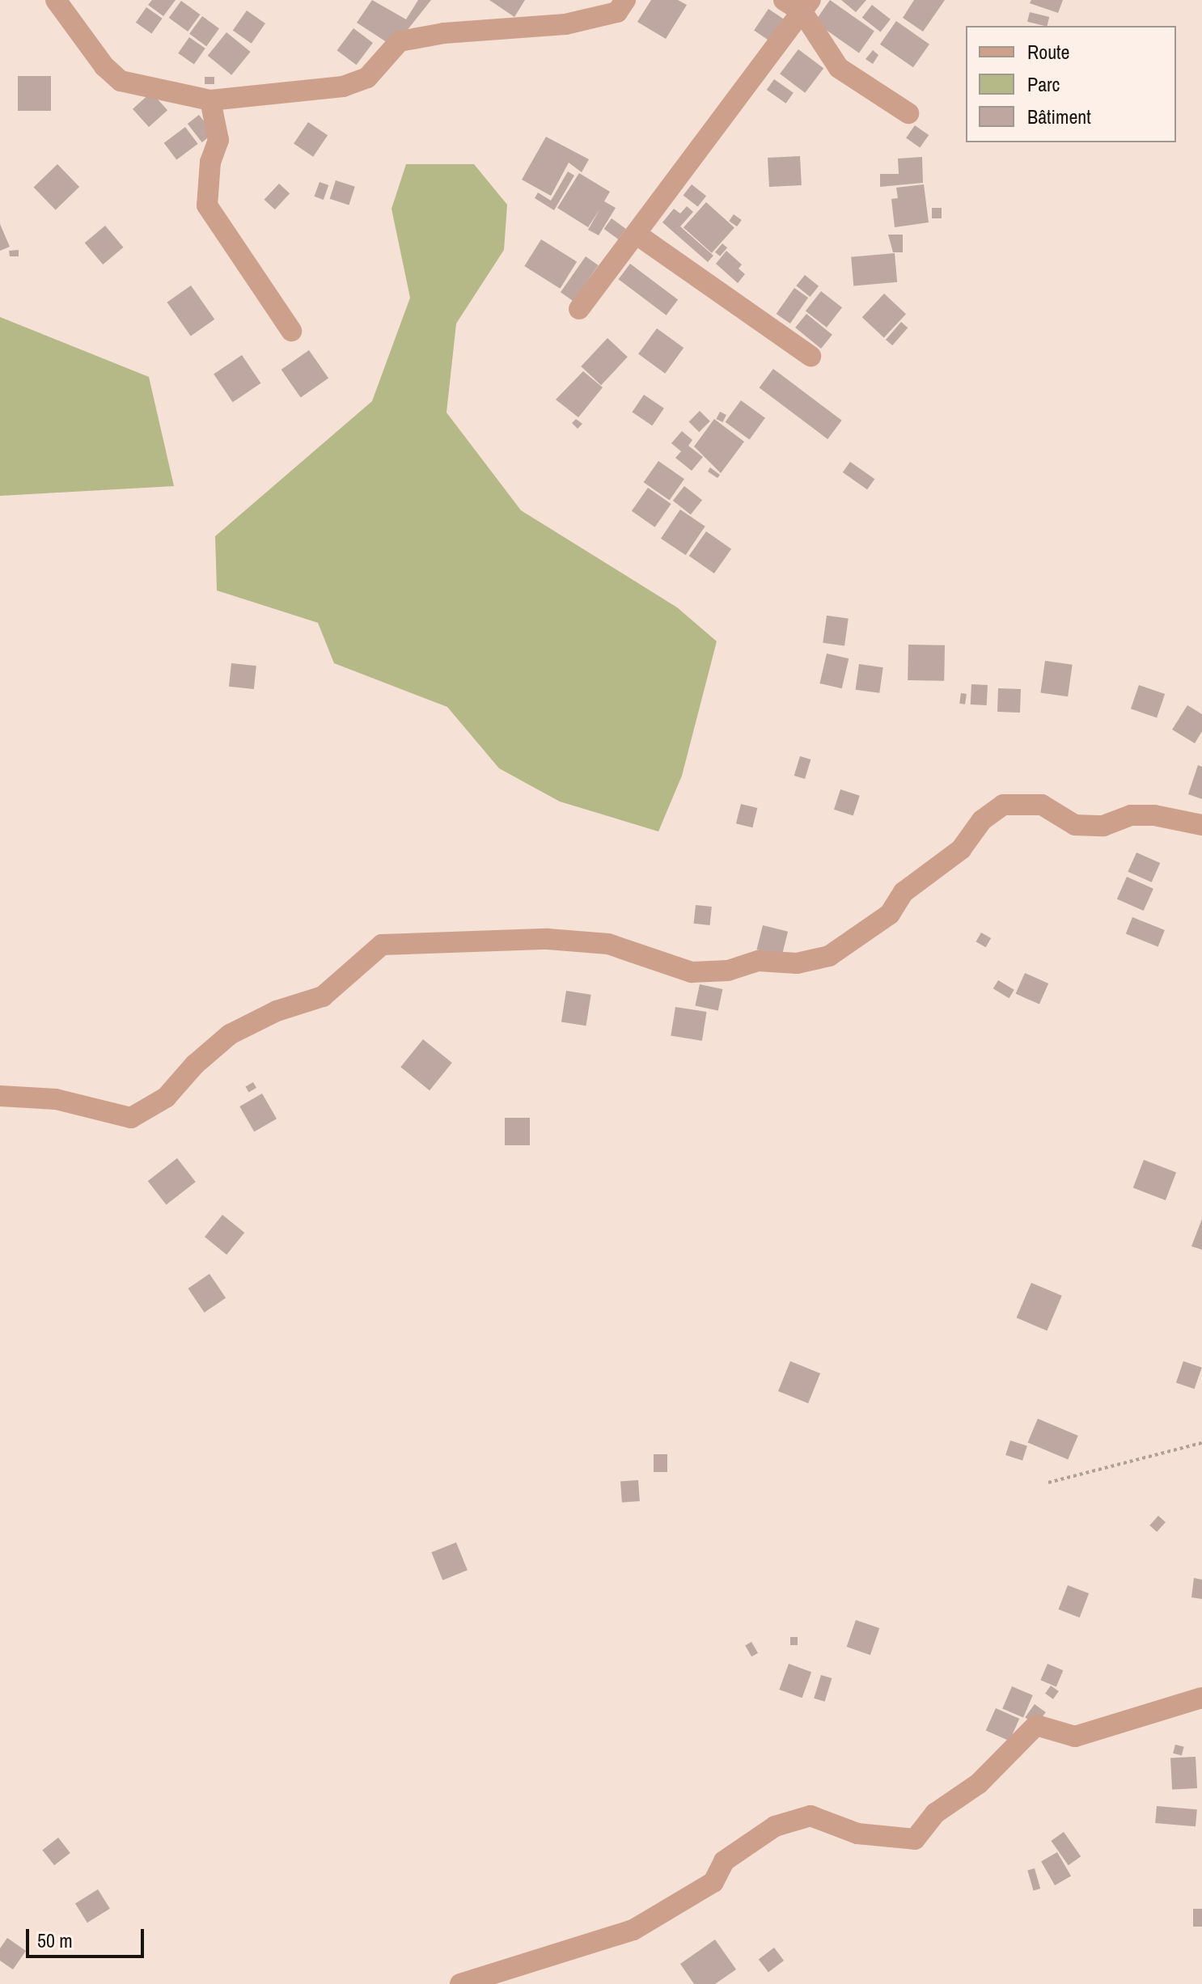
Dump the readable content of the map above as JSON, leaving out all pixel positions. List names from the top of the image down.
{
  "legend": ["Route", "Parc", "Bâtiment"],
  "scale_bar": "50 m"
}
